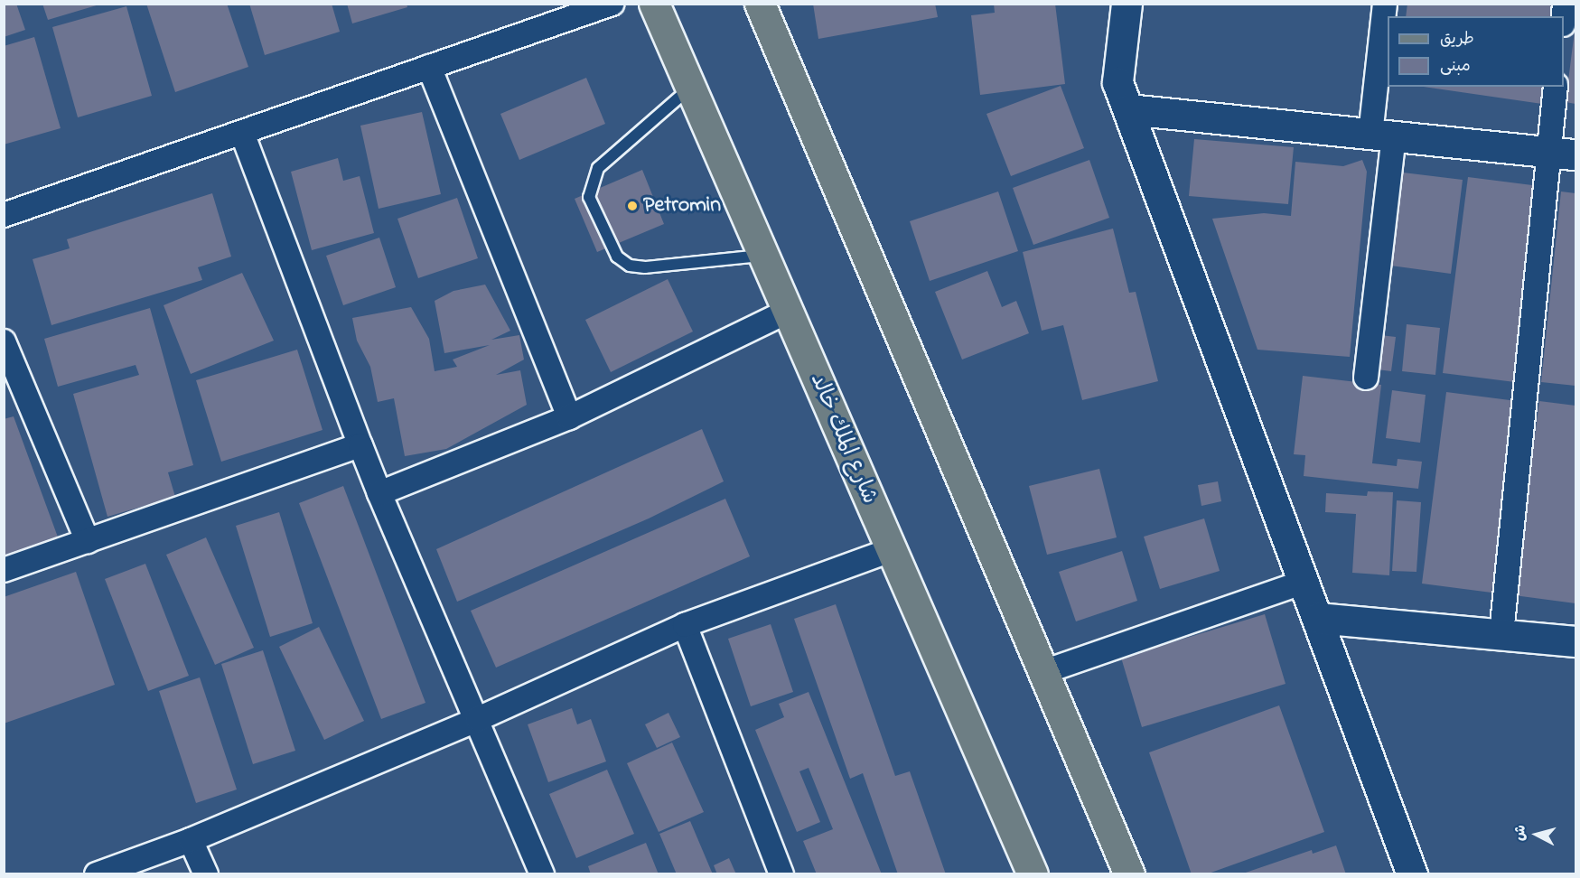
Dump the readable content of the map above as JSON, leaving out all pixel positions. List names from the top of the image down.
{
  "streets": {
    "main road": ["شارع الملك خالد"]
  },
  "places": ["Petromin"],
  "legend": ["طريق", "مبنى"],
  "north": "left"
}
